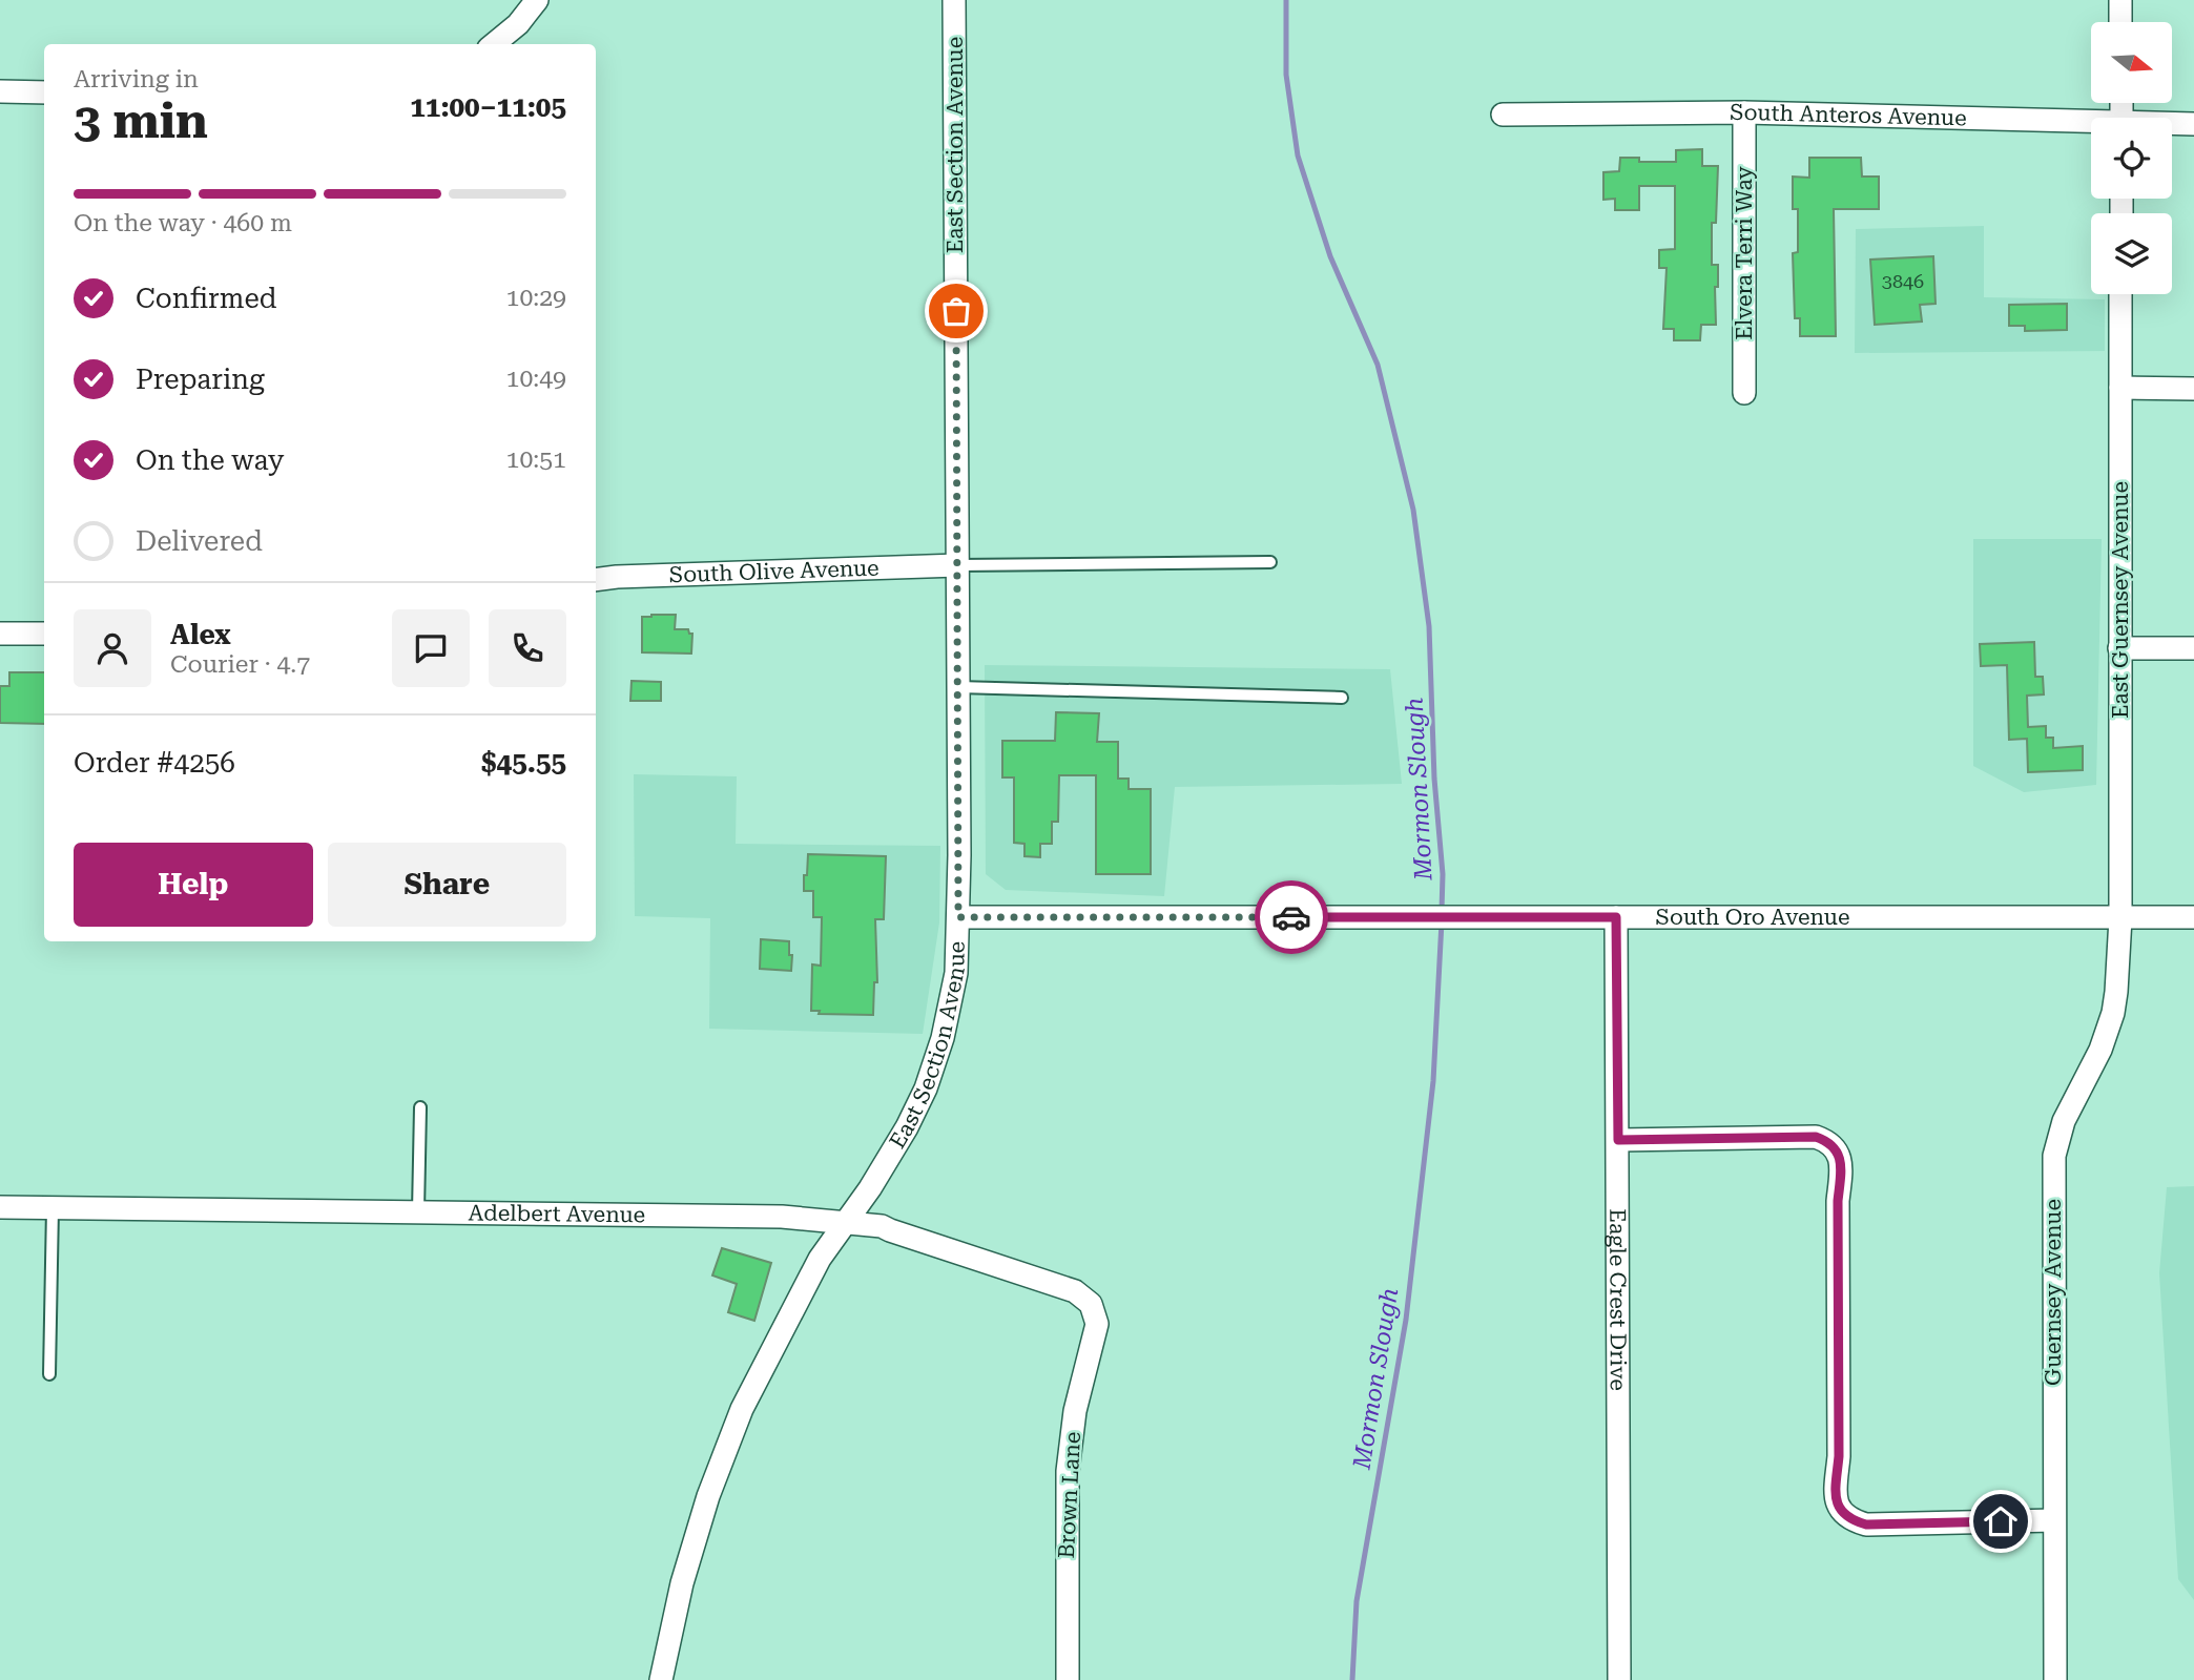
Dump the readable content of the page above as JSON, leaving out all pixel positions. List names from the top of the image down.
{
  "streets": {
    "street": [
      "South Anteros Avenue",
      "East Section Avenue",
      "Elvera Terri Way",
      "South Olive Avenue",
      "East Guernsey Avenue",
      "South Oro Avenue",
      "Adelbert Avenue",
      "Guernsey Avenue",
      "Eagle Crest Drive",
      "Brown Lane"
    ]
  },
  "crossings": [
    ["South Anteros Avenue", "Elvera Terri Way"],
    ["East Section Avenue", "South Olive Avenue"],
    ["East Section Avenue", "South Oro Avenue"],
    ["East Section Avenue", "Adelbert Avenue"],
    ["East Guernsey Avenue", "South Oro Avenue"],
    ["East Guernsey Avenue", "Guernsey Avenue"],
    ["South Oro Avenue", "Guernsey Avenue"],
    ["South Oro Avenue", "Eagle Crest Drive"],
    ["Adelbert Avenue", "Brown Lane"]
  ],
  "water": ["Mormon Slough"],
  "house_numbers": ["3846"],
  "north": "right",
  "page": {
    "heading": ["3 min", "Arriving in", "11:00–11:05"],
    "panel": [
      "Alex",
      "Courier · 4.7",
      "Order #4256",
      "$45.55"
    ],
    "bar": "On the way · 460 m",
    "list": [
      ["Confirmed", "10:29"],
      ["Preparing", "10:49"],
      ["On the way", "10:51"],
      "Delivered"
    ],
    "buttons": ["Help", "Share"]
  }
}
